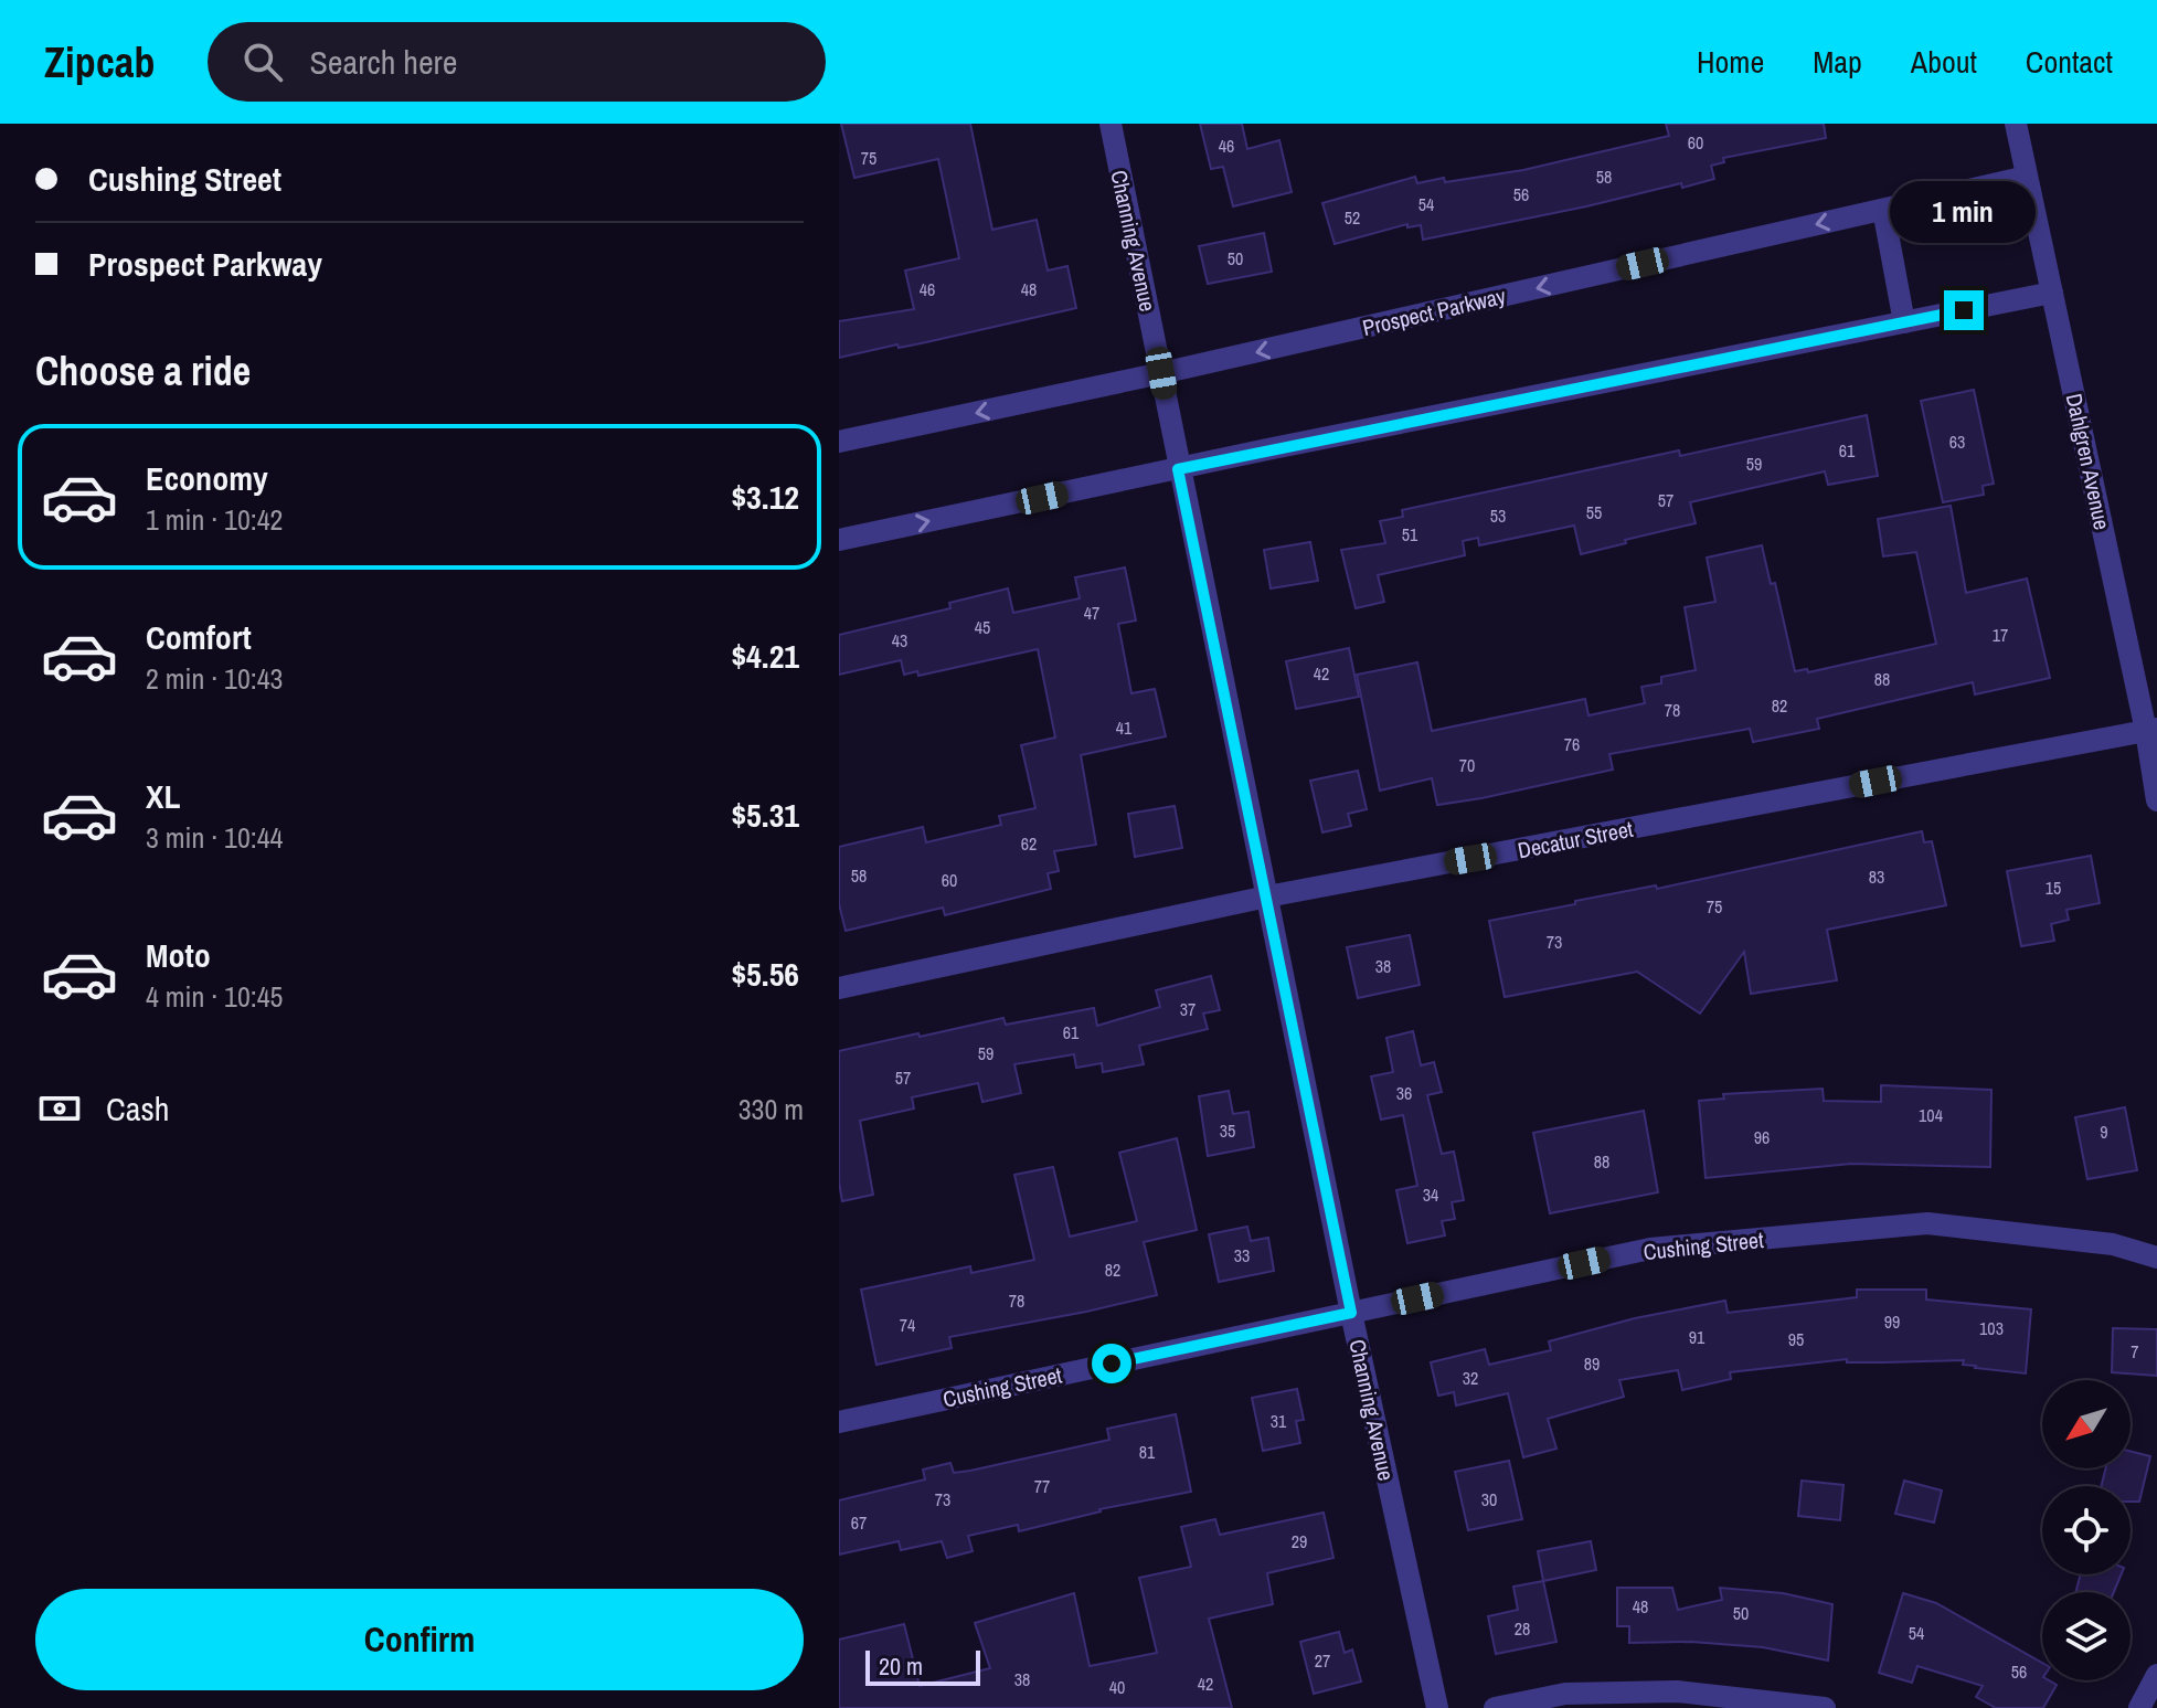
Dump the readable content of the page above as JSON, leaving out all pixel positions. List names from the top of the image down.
{
  "streets": {
    "street": [
      "Channing Avenue",
      "Prospect Parkway",
      "Dahlgren Avenue",
      "Decatur Street",
      "Cushing Street"
    ]
  },
  "crossings": [
    ["Channing Avenue", "Prospect Parkway"],
    ["Channing Avenue", "Decatur Street"],
    ["Channing Avenue", "Cushing Street"],
    ["Prospect Parkway", "Dahlgren Avenue"],
    ["Dahlgren Avenue", "Decatur Street"]
  ],
  "house_numbers": [
    "60",
    "46",
    "75",
    "58",
    "56",
    "54",
    "52",
    "50",
    "46",
    "48",
    "63",
    "61",
    "59",
    "57",
    "55",
    "53",
    "51",
    "47",
    "45",
    "17",
    "43",
    "42",
    "88",
    "82",
    "78",
    "41",
    "76",
    "70",
    "62",
    "58",
    "83",
    "60",
    "15",
    "75",
    "73",
    "38",
    "37",
    "61",
    "59",
    "57",
    "36",
    "104",
    "35",
    "9",
    "96",
    "88",
    "34",
    "33",
    "82",
    "78",
    "99",
    "74",
    "103",
    "91",
    "95",
    "7",
    "89",
    "32",
    "31",
    "81",
    "77",
    "73",
    "30",
    "67",
    "29",
    "48",
    "50",
    "28",
    "54",
    "27",
    "56",
    "38",
    "42",
    "40"
  ],
  "scale_bar": "20 m",
  "north": "bottom left",
  "page": {
    "header": "Zipcab",
    "search": "Search here",
    "nav": [
      "Home",
      "Map",
      "About",
      "Contact"
    ],
    "banner": ["Cushing Street", "Prospect Parkway"],
    "bubble": "1 min",
    "heading": "Choose a ride",
    "list": [
      {
        "name": "Economy",
        "note": "1 min · 10:42",
        "value": "$3.12"
      },
      {
        "name": "Comfort",
        "note": "2 min · 10:43",
        "value": "$4.21"
      },
      {
        "name": "XL",
        "note": "3 min · 10:44",
        "value": "$5.31"
      },
      {
        "name": "Moto",
        "note": "4 min · 10:45",
        "value": "$5.56"
      }
    ],
    "pay": ["Cash", "330 m"],
    "buttons": "Confirm",
    "scale": "20 m"
  }
}
